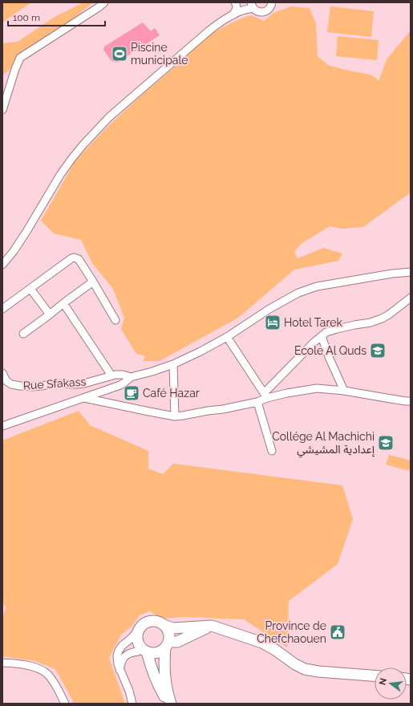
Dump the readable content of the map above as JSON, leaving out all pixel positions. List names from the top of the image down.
{
  "streets": {
    "street": ["Rue Sfakass"]
  },
  "places": {
    "sports": ["Piscine municipale"],
    "hotel": ["Hotel Tarek"],
    "school or university": ["Ecole Al Quds", "Collége Al Machichi إعدادية المشيشي"],
    "cafe": ["Café Hazar"],
    "public building": ["Province de Chefchaouen"]
  },
  "scale_bar": "100 m",
  "north": "left"
}
